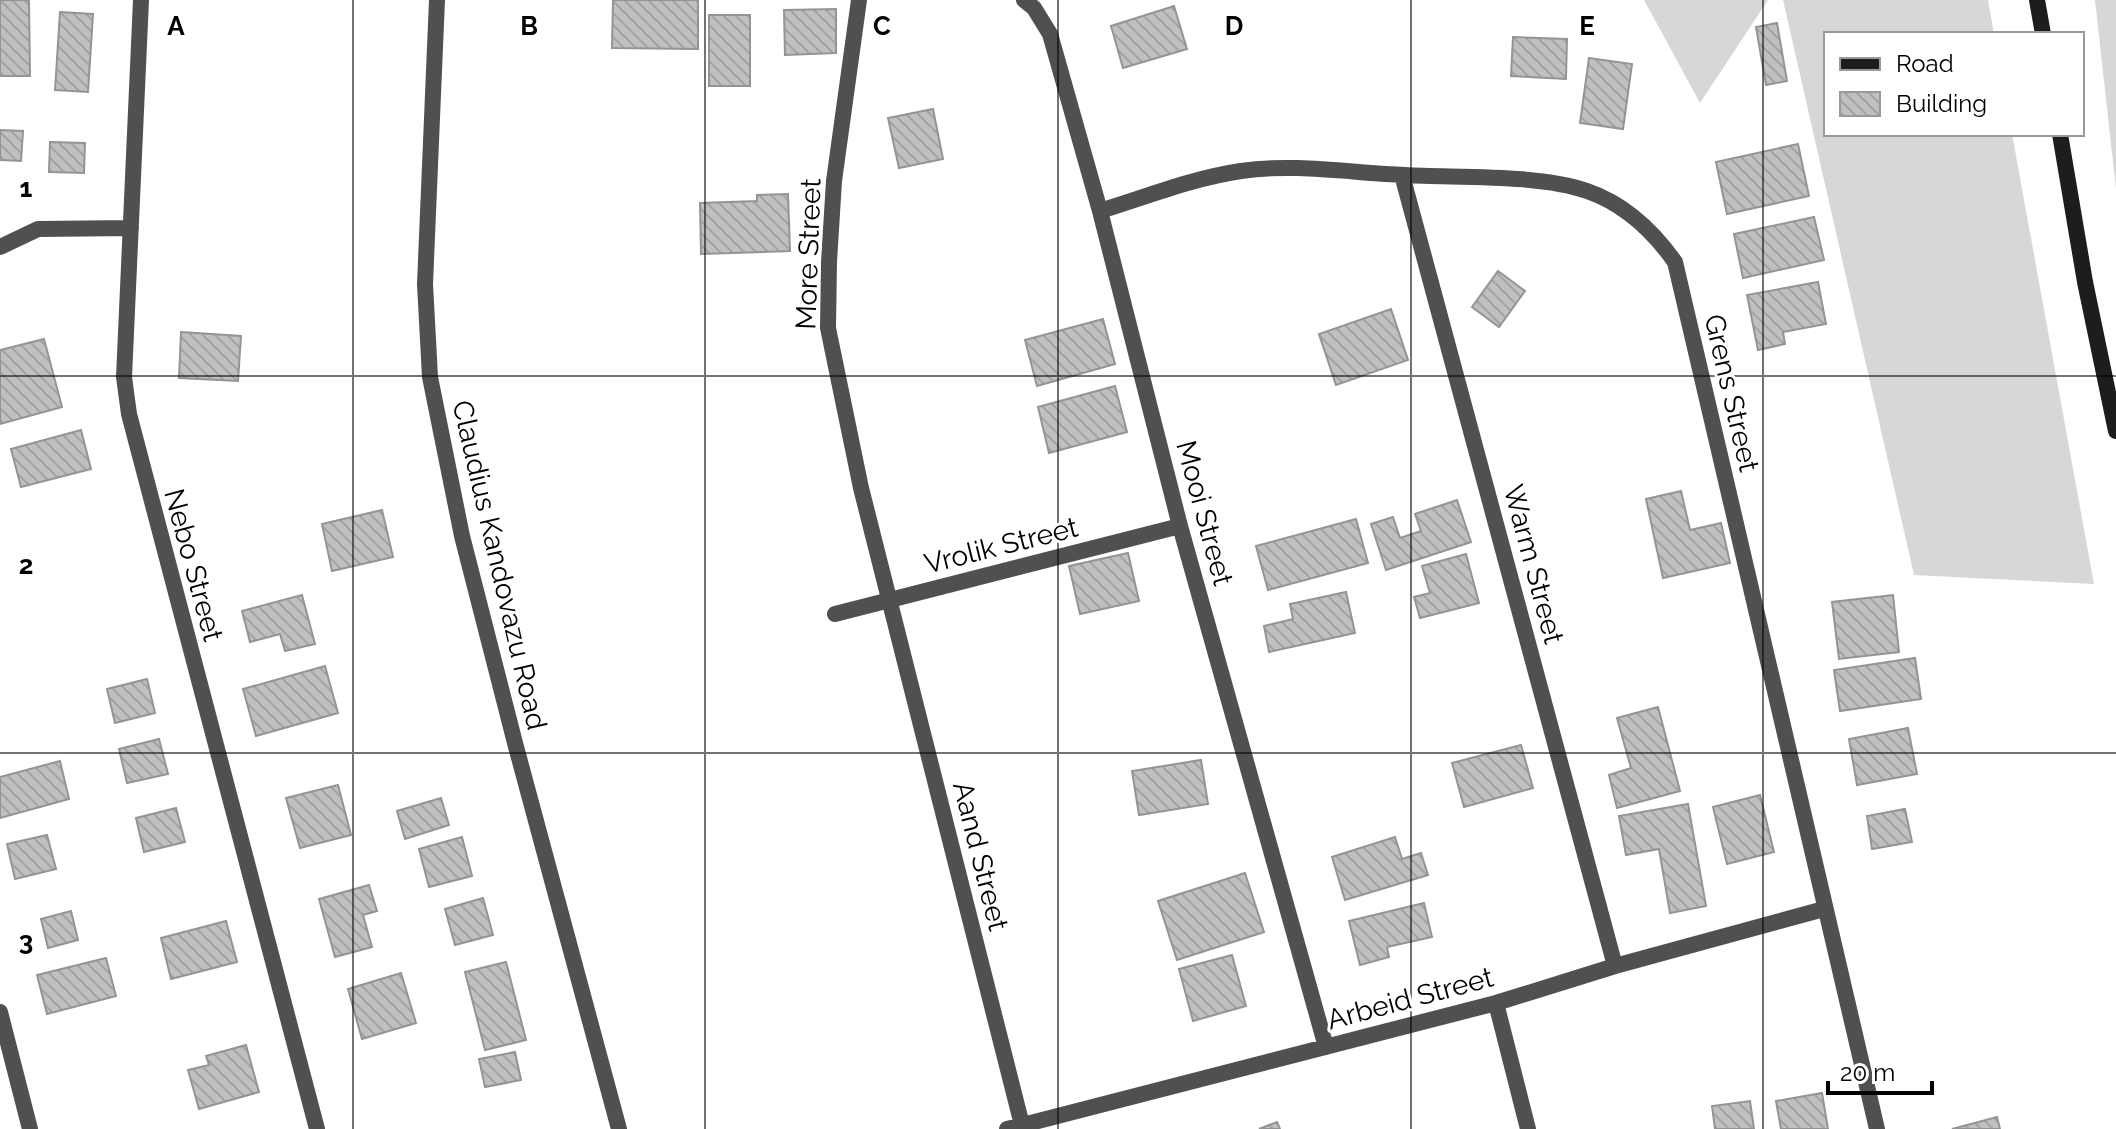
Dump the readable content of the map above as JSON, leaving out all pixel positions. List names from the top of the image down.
{
  "streets": {
    "street": [
      "More Street",
      "Grens Street",
      "Mooi Street",
      "Vrolik Street",
      "Warm Street",
      "Nebo Street",
      "Claudius Kandovazu Road",
      "Aand Street",
      "Arbeid Street"
    ]
  },
  "crossings": [
    ["More Street", "Vrolik Street"],
    ["More Street", "Aand Street"],
    ["Grens Street", "Mooi Street"],
    ["Grens Street", "Warm Street"],
    ["Grens Street", "Arbeid Street"],
    ["Mooi Street", "Vrolik Street"],
    ["Mooi Street", "Arbeid Street"],
    ["Vrolik Street", "Aand Street"],
    ["Warm Street", "Arbeid Street"],
    ["Aand Street", "Arbeid Street"]
  ],
  "legend": ["Road", "Building"],
  "scale_bar": "20 m",
  "grid": {
    "columns": [
      "A",
      "B",
      "C",
      "D",
      "E"
    ],
    "rows": ["1", "2", "3"]
  }
}
